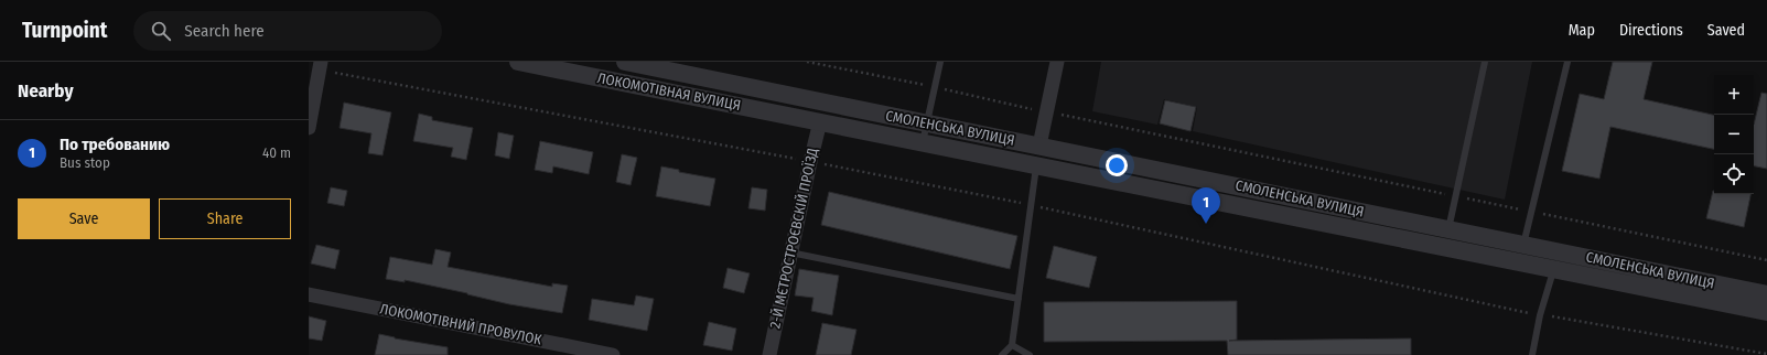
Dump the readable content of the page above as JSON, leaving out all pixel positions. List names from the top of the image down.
{
  "streets": {
    "street": [
      "ЛОКОМОТІВНАЯ ВУЛИЦЯ",
      "СМОЛЕНСЬКА ВУЛИЦЯ",
      "2-Й МЄТРОСТРОЄВСКІЙ ПРОЇЗД",
      "ЛОКОМОТІВНИЙ ПРОВУЛОК"
    ]
  },
  "crossings": [
    ["ЛОКОМОТІВНАЯ ВУЛИЦЯ", "СМОЛЕНСЬКА ВУЛИЦЯ"],
    ["ЛОКОМОТІВНАЯ ВУЛИЦЯ", "2-Й МЄТРОСТРОЄВСКІЙ ПРОЇЗД"],
    ["СМОЛЕНСЬКА ВУЛИЦЯ", "2-Й МЄТРОСТРОЄВСКІЙ ПРОЇЗД"]
  ],
  "page": {
    "header": "Turnpoint",
    "search": "Search here",
    "nav": ["Map", "Directions", "Saved"],
    "heading": "Nearby",
    "map_buttons": ["+", "−"],
    "list": [
      {
        "mark": "1",
        "name": "По требованию",
        "note": "Bus stop",
        "value": "40 m"
      }
    ],
    "buttons": ["Save", "Share"],
    "pins": "1"
  }
}
